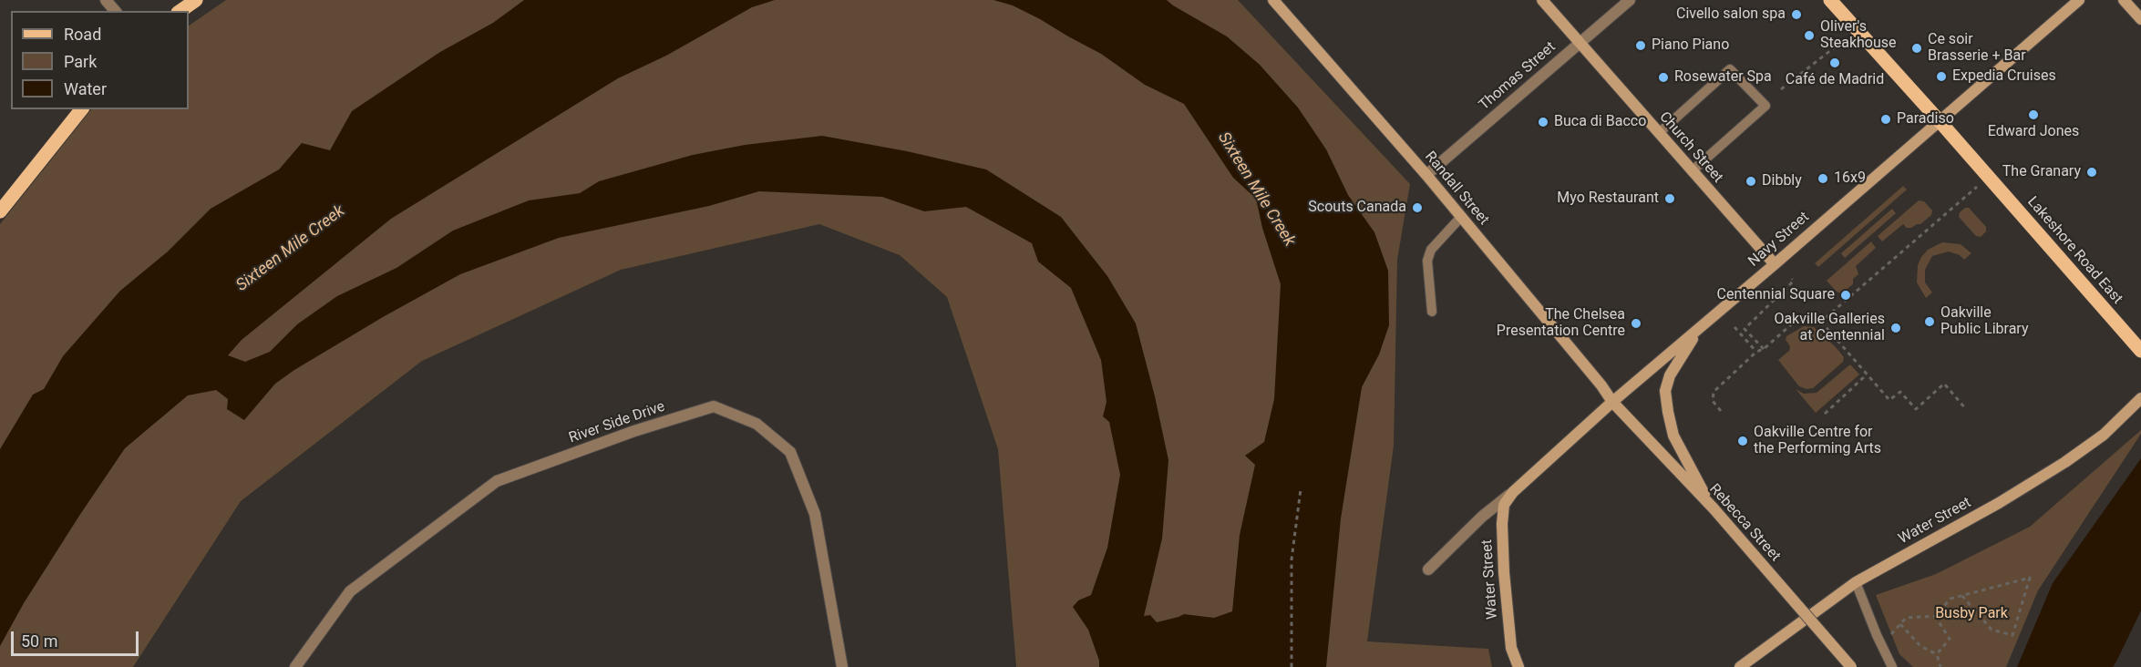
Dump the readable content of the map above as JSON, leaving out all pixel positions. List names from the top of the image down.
{
  "streets": {
    "main road": ["Lakeshore Road East"],
    "street": [
      "Thomas Street",
      "Church Street",
      "Randall Street",
      "Navy Street",
      "River Side Drive",
      "Water Street",
      "Rebecca Street"
    ]
  },
  "crossings": [
    ["Thomas Street", "Church Street"],
    ["Thomas Street", "Randall Street"],
    ["Church Street", "Navy Street"],
    ["Randall Street", "Navy Street"],
    ["Randall Street", "Rebecca Street"],
    ["Navy Street", "Lakeshore Road East"],
    ["Navy Street", "Water Street"],
    ["Navy Street", "Rebecca Street"]
  ],
  "water": ["Sixteen Mile Creek"],
  "parks": ["Busby Park"],
  "places": [
    "Civello salon spa",
    "Oliver's Steakhouse",
    "Piano Piano",
    "Ce soir Brasserie + Bar",
    "Café de Madrid",
    "Expedia Cruises",
    "Rosewater Spa",
    "Edward Jones",
    "Paradiso",
    "Buca di Bacco",
    "The Granary",
    "16x9",
    "Dibbly",
    "Myo Restaurant",
    "Scouts Canada",
    "Centennial Square",
    "Oakville Public Library",
    "The Chelsea Presentation Centre",
    "Oakville Galleries at Centennial",
    "Oakville Centre for the Performing Arts"
  ],
  "legend": ["Road", "Park", "Water"],
  "scale_bar": "50 m"
}
